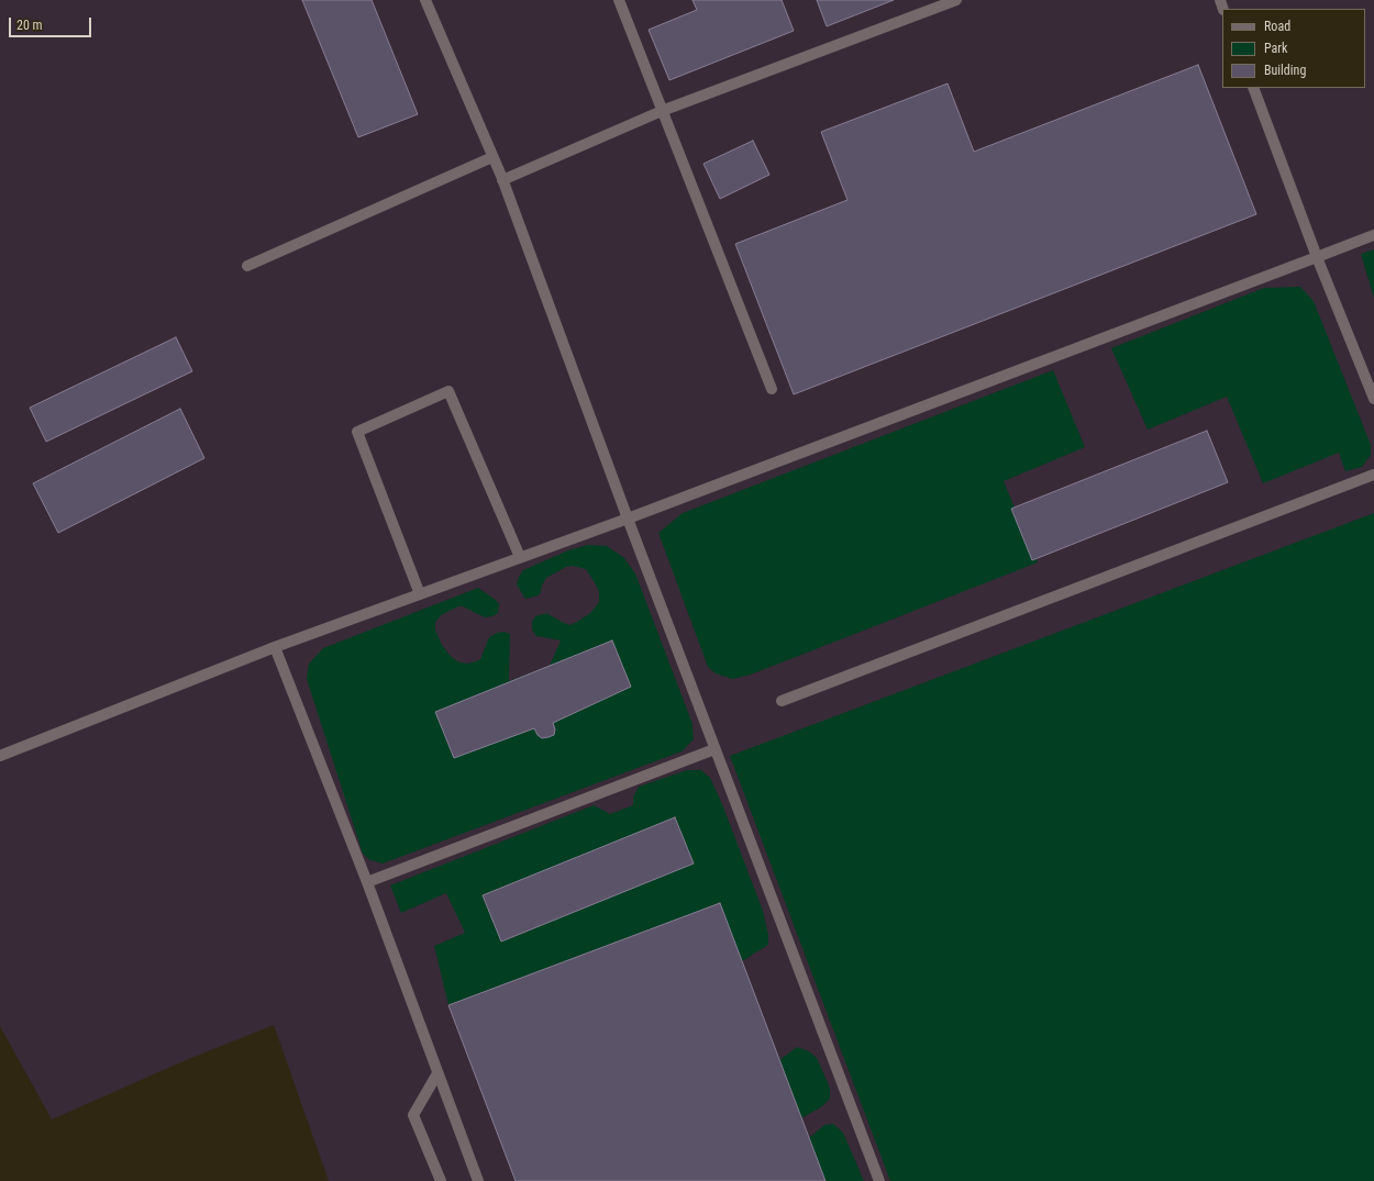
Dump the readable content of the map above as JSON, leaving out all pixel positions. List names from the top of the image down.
{
  "legend": ["Road", "Park", "Building"],
  "scale_bar": "20 m"
}
